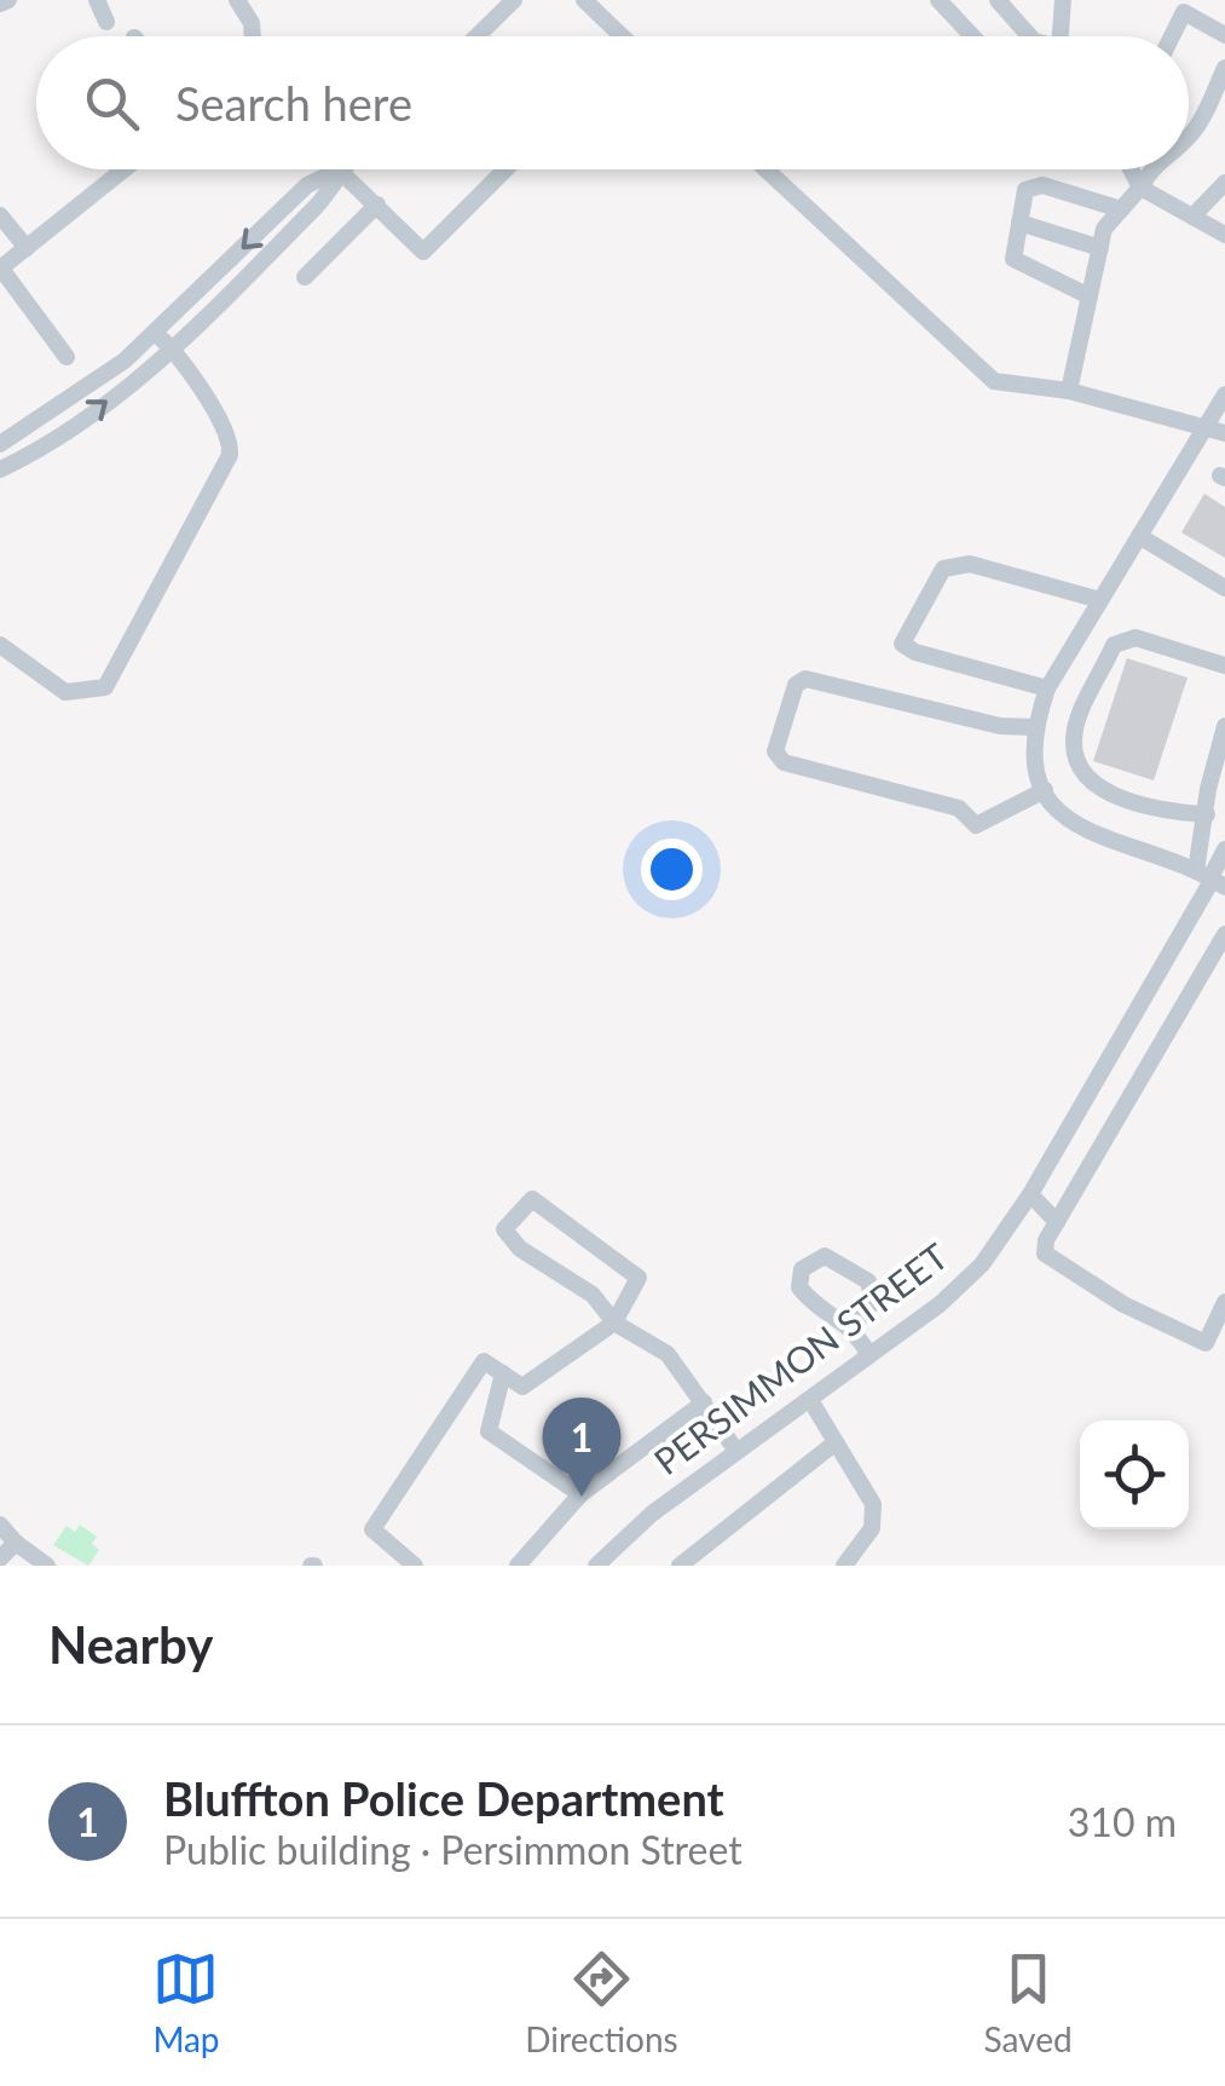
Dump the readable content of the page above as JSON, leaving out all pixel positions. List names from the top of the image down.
{
  "streets": {
    "street": ["PERSIMMON STREET"]
  },
  "page": {
    "search": "Search here",
    "pins": "1",
    "heading": "Nearby",
    "list": [
      {
        "mark": "1",
        "name": "Bluffton Police Department",
        "note": "Public building · Persimmon Street",
        "value": "310 m"
      }
    ],
    "nav": ["Map", "Directions", "Saved"]
  }
}
